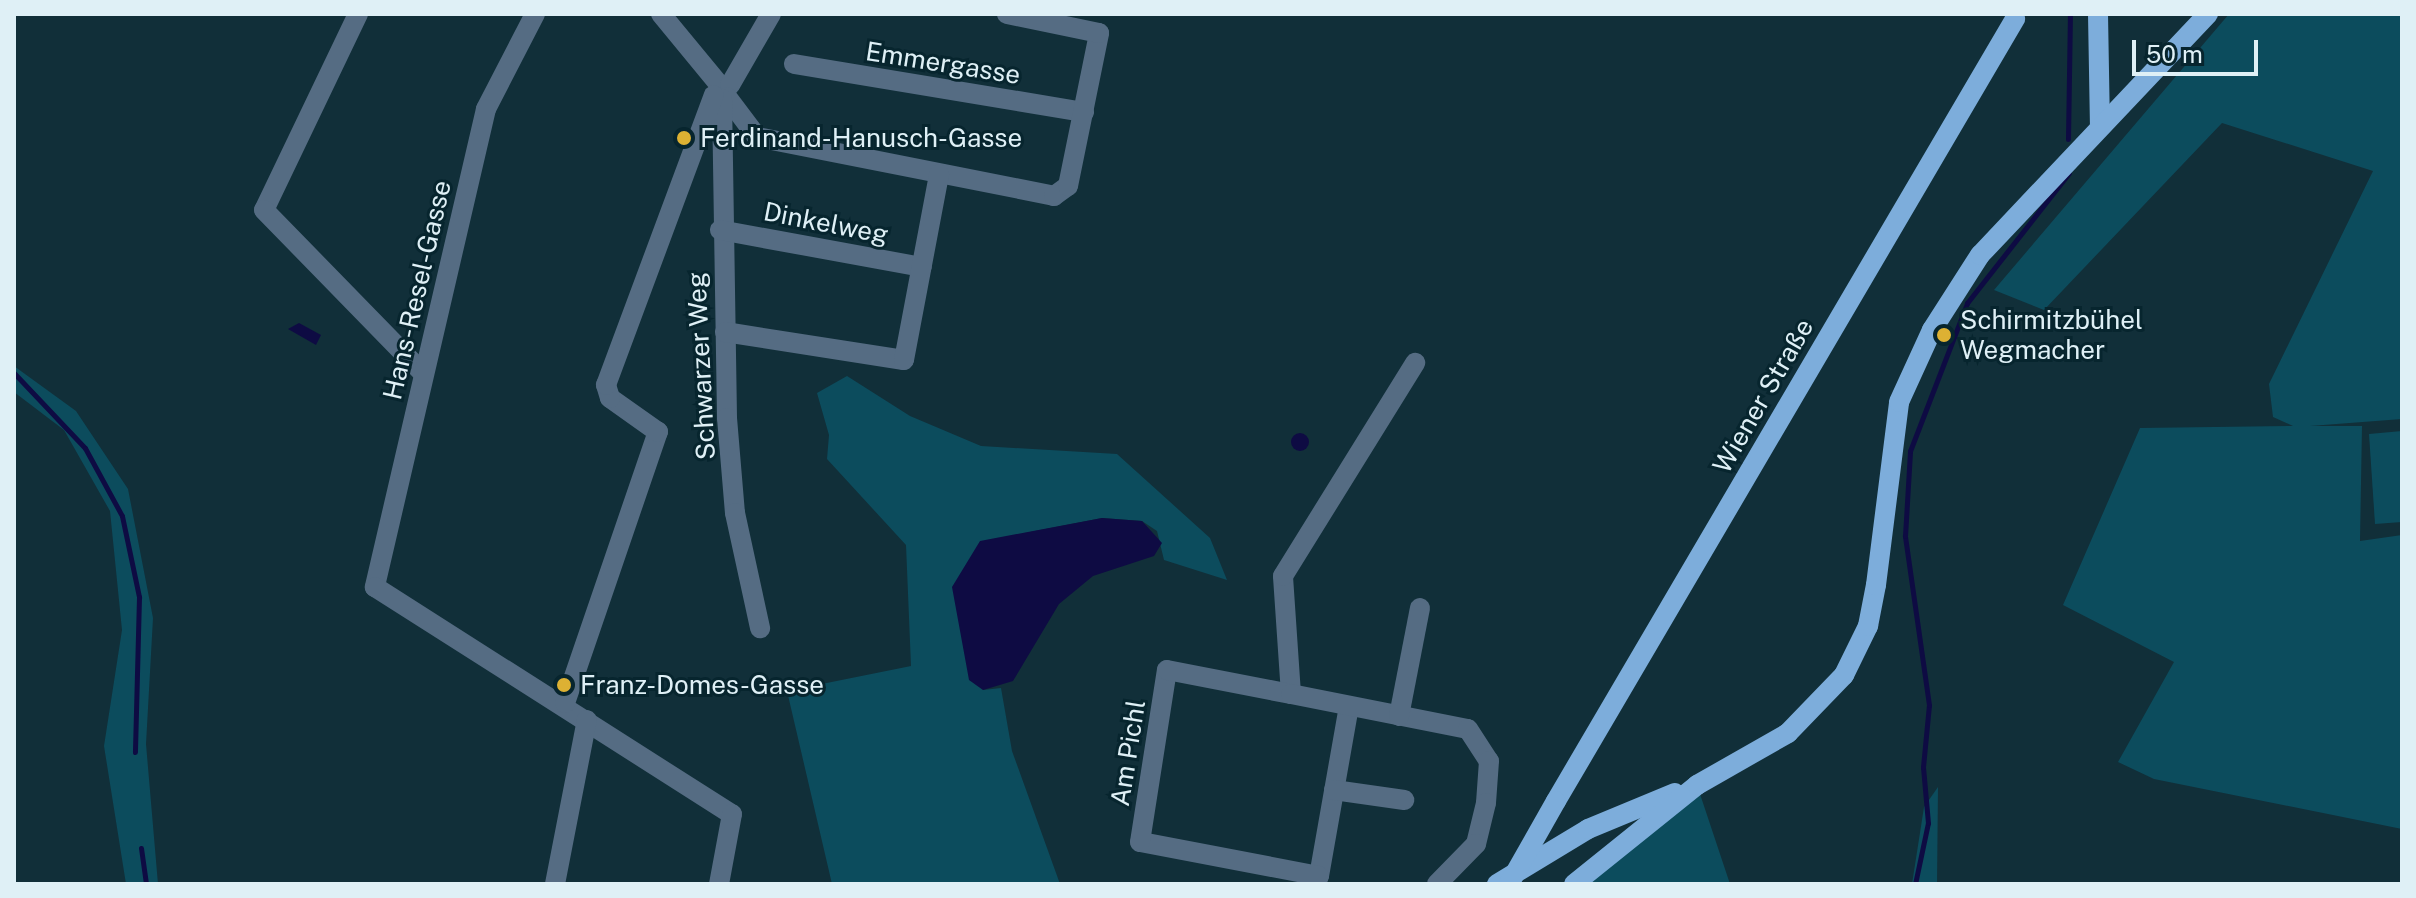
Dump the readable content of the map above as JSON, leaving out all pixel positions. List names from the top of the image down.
{
  "streets": {
    "main road": ["Wiener Straße"],
    "street": [
      "Emmergasse",
      "Dinkelweg",
      "Hans-Resel-Gasse",
      "Schwarzer Weg",
      "Am Pichl"
    ]
  },
  "crossings": [
    ["Dinkelweg", "Schwarzer Weg"]
  ],
  "places": ["Ferdinand-Hanusch-Gasse", "Schirmitzbühel Wegmacher", "Franz-Domes-Gasse"],
  "scale_bar": "50 m"
}
